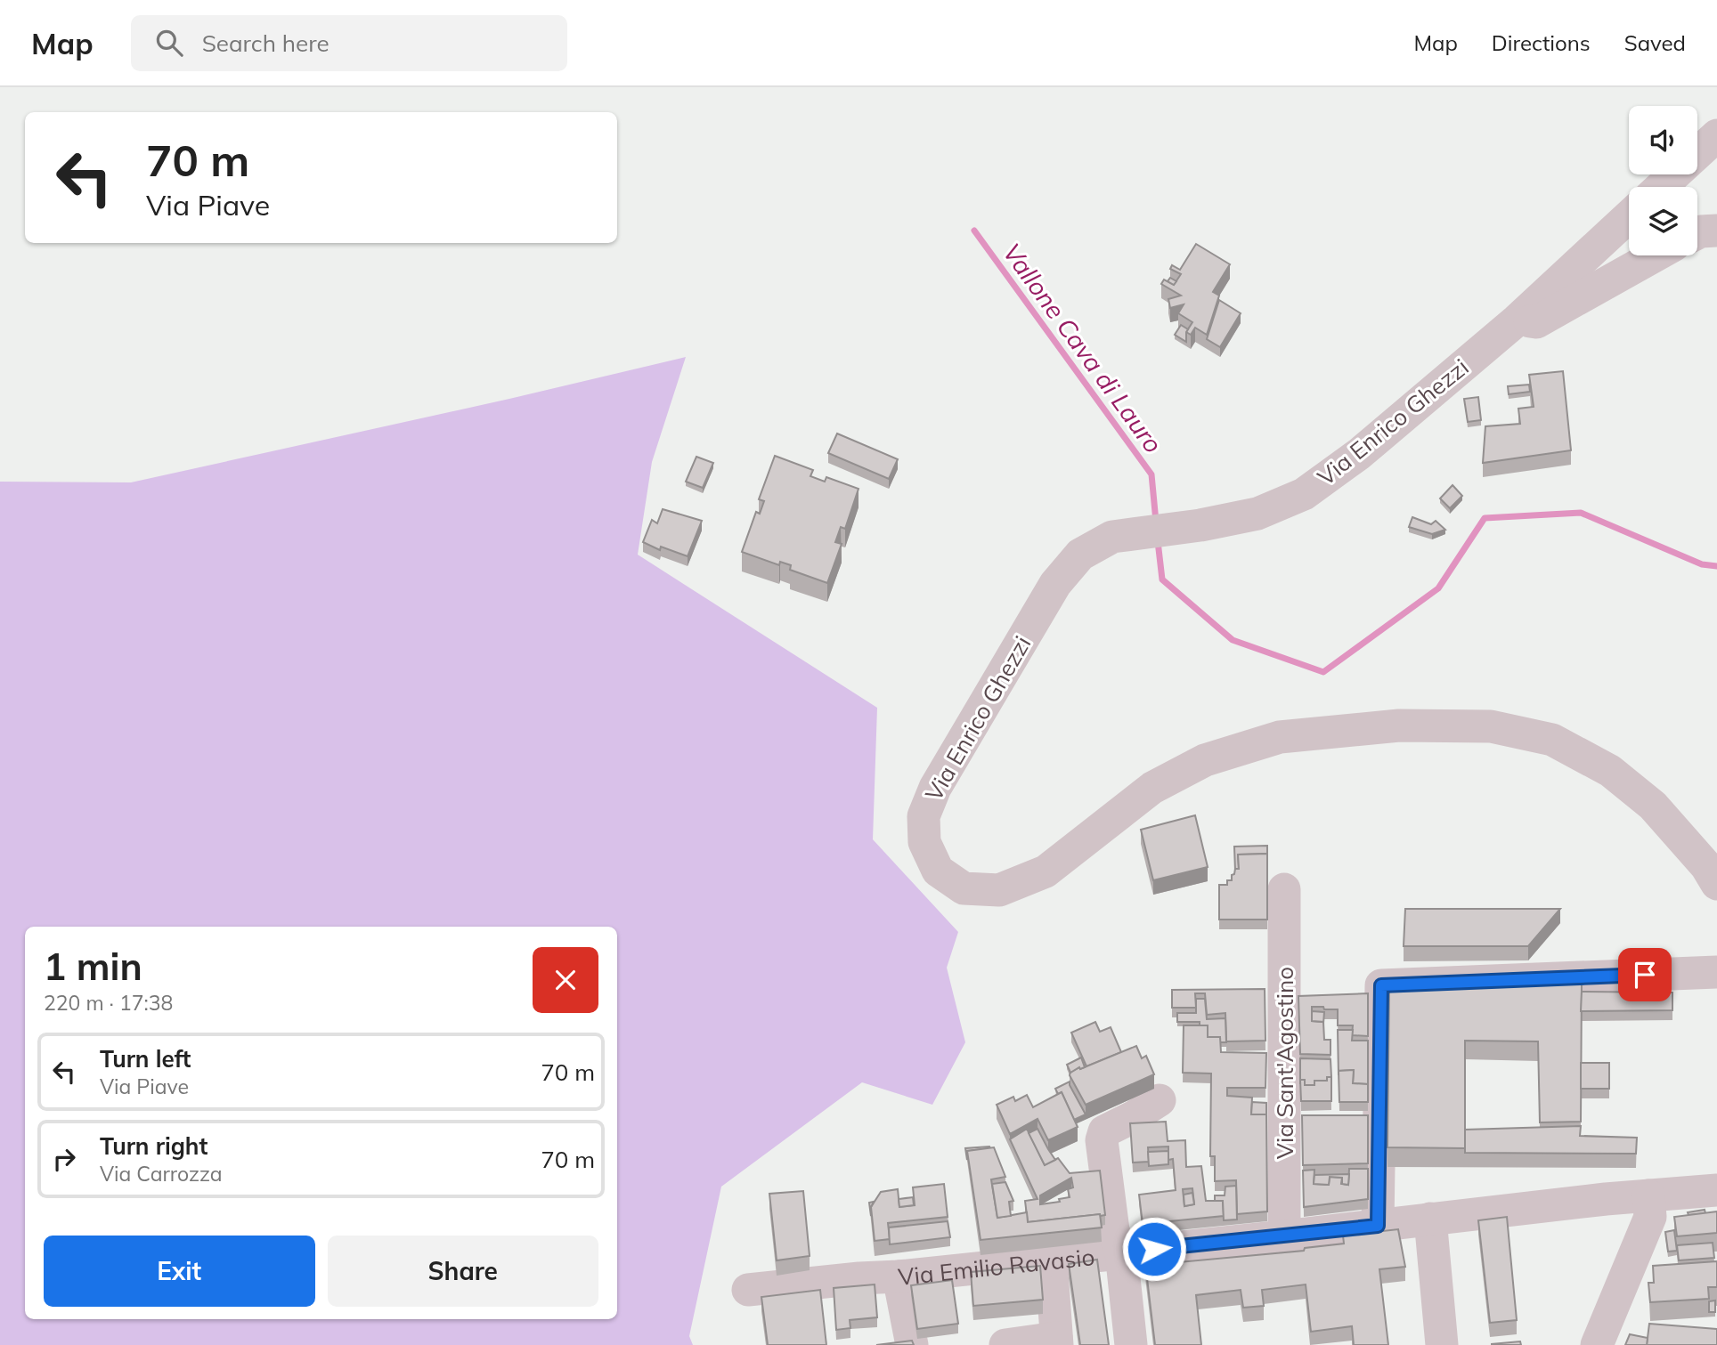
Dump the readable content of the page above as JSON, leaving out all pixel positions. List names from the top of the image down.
{
  "streets": {
    "street": ["Via Enrico Ghezzi", "Via Sant'Agostino", "Via Emilio Ravasio"]
  },
  "crossings": [
    ["Via Sant'Agostino", "Via Emilio Ravasio"]
  ],
  "water": ["Vallone Cava di Lauro"],
  "page": {
    "header": "Map",
    "search": "Search here",
    "nav": ["Map", "Directions", "Saved"],
    "turn": ["70 m", "Via Piave"],
    "heading": ["1 min", "220 m · 17:38"],
    "list": [
      {
        "name": "Turn left",
        "note": "Via Piave",
        "value": "70 m"
      },
      {
        "name": "Turn right",
        "note": "Via Carrozza",
        "value": "70 m"
      }
    ],
    "buttons": ["Exit", "Share"]
  }
}
